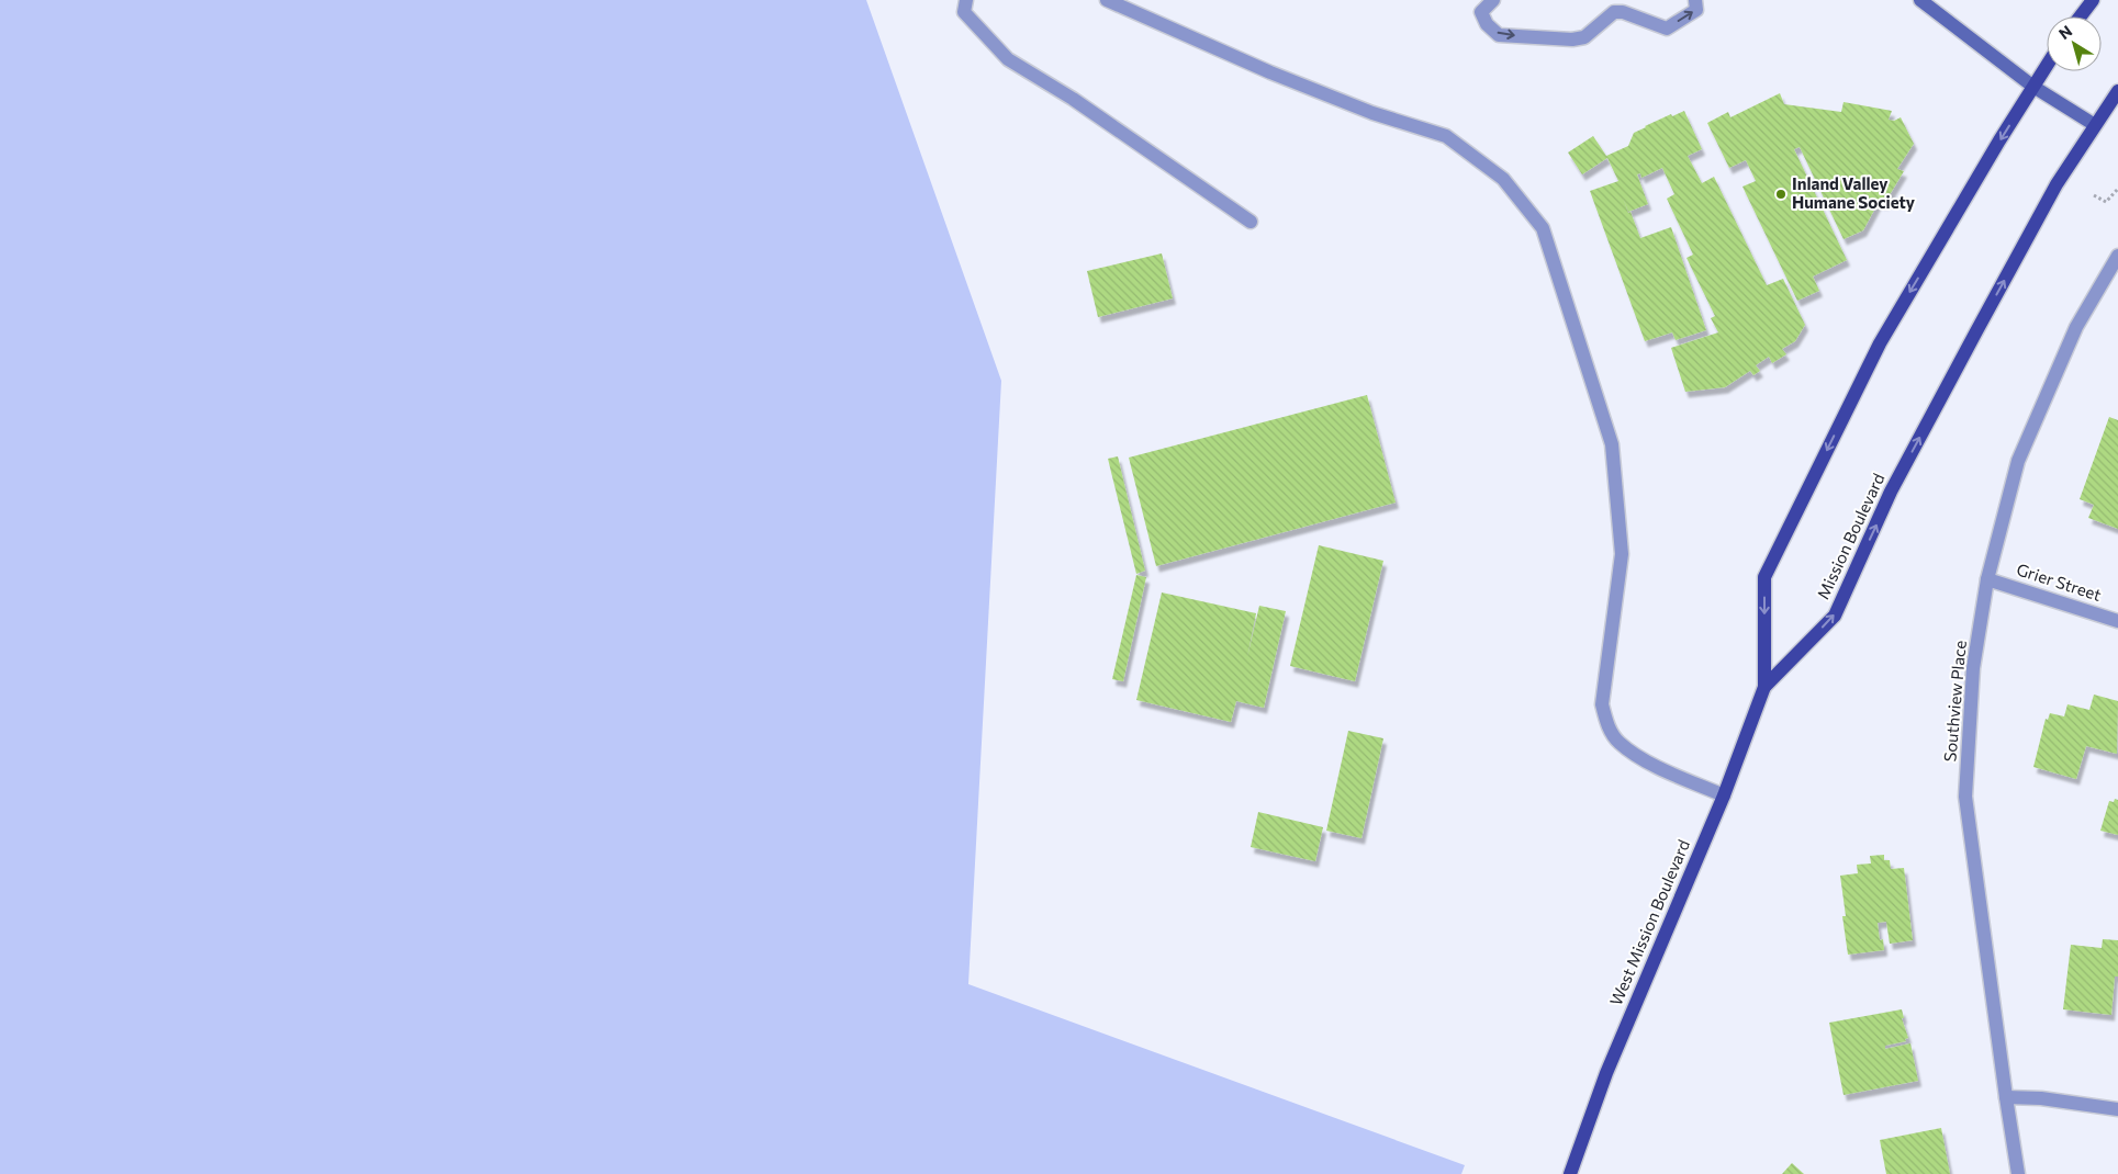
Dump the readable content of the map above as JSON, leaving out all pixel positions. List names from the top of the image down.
{
  "streets": {
    "main road": ["Mission Boulevard", "West Mission Boulevard"],
    "street": ["Grier Street", "Southview Place"]
  },
  "crossings": [
    ["Mission Boulevard", "West Mission Boulevard"],
    ["Grier Street", "Southview Place"]
  ],
  "places": ["Inland Valley Humane Society"],
  "north": "top left"
}
